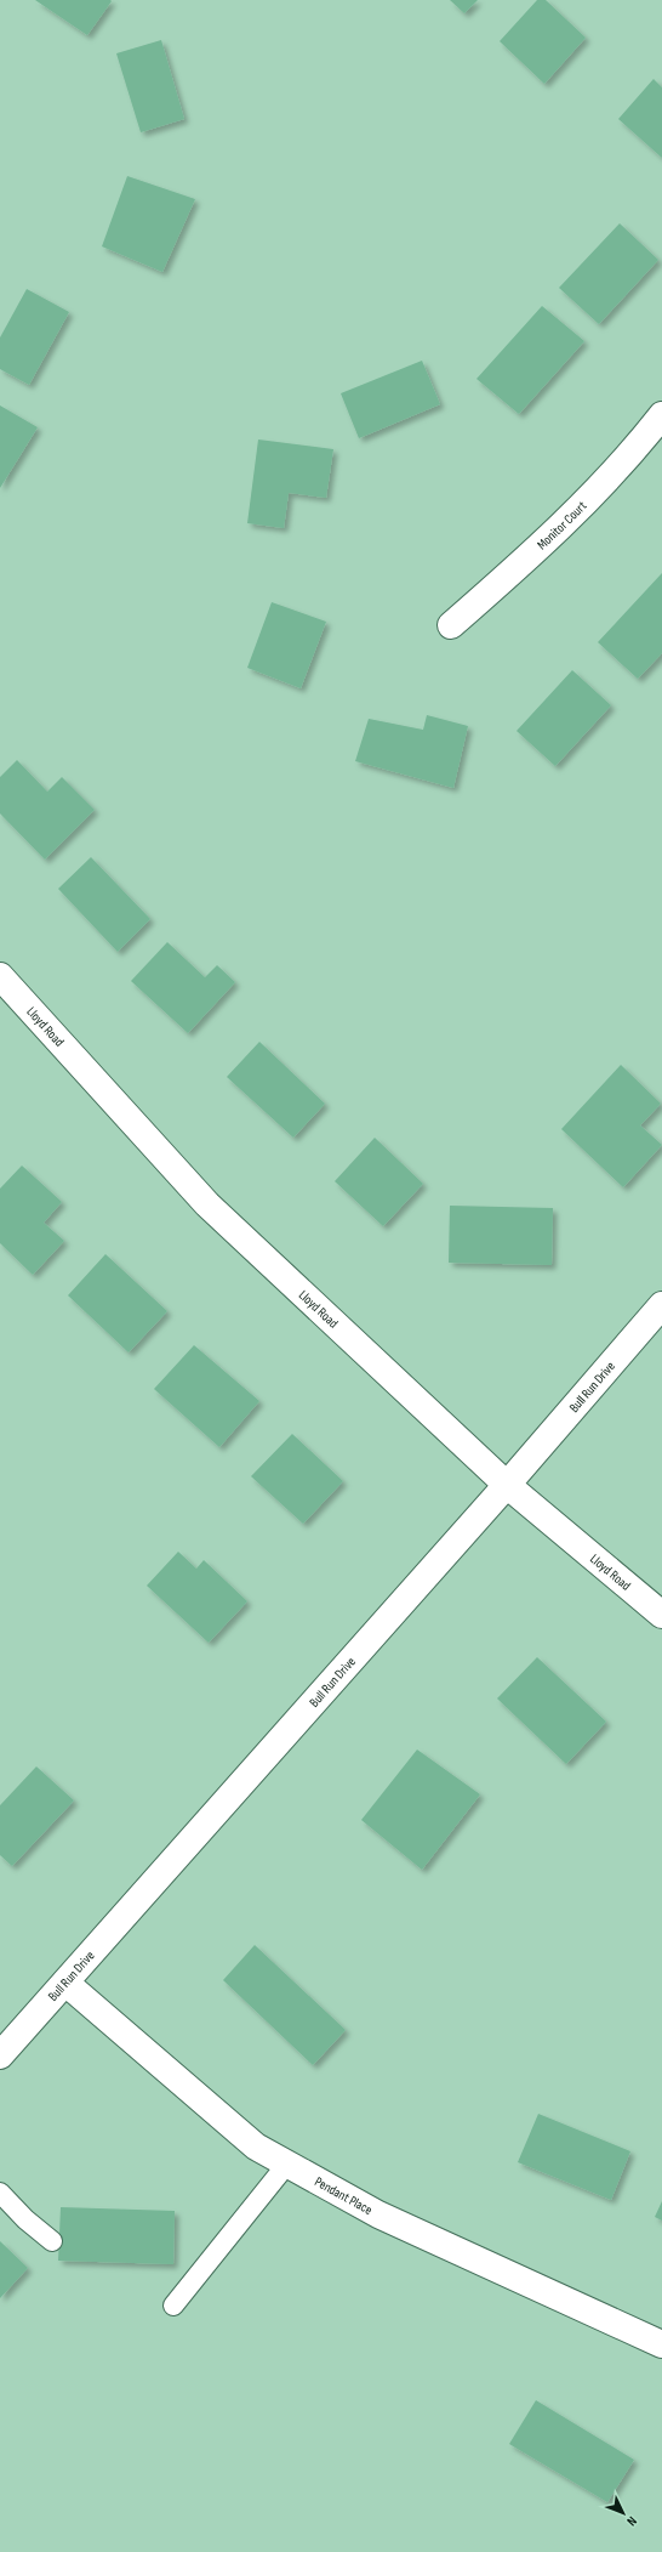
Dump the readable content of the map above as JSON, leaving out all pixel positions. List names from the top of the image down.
{
  "streets": {
    "street": [
      "Monitor Court",
      "Lloyd Road",
      "Bull Run Drive",
      "Pendant Place"
    ]
  },
  "crossings": [
    ["Lloyd Road", "Bull Run Drive"],
    ["Bull Run Drive", "Pendant Place"]
  ],
  "north": "bottom right"
}
